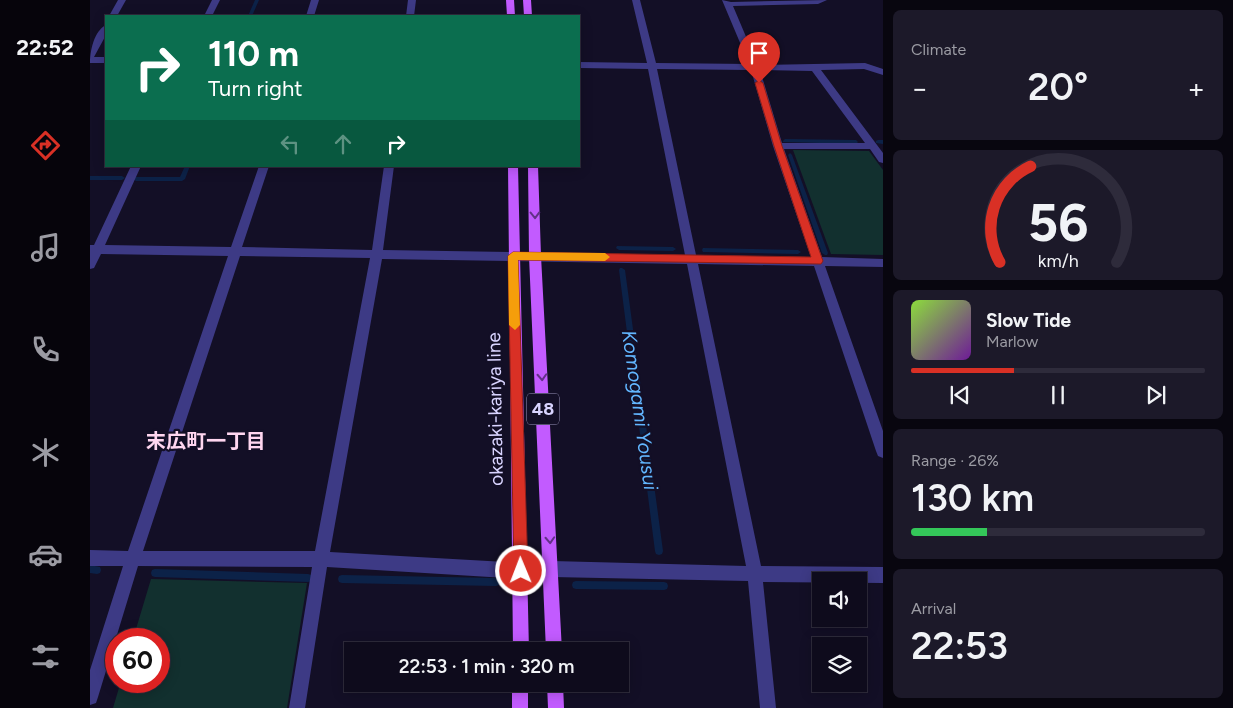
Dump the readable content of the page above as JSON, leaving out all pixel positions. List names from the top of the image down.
{
  "streets": {
    "main road": ["okazaki-kariya line", "48"]
  },
  "districts": ["末広町一丁目"],
  "water": ["Komogami Yousui"],
  "page": {
    "tabs": "22:52",
    "tile": [
      "Climate",
      ["Range · 26%", "130 km"],
      ["Arrival", "22:53"]
    ],
    "turn": ["110 m", "Turn right"],
    "heat": ["−", "20°", "+"],
    "song": ["Slow Tide", "Marlow"],
    "limit": "60",
    "trip": "22:53 · 1 min · 320 m",
    "gauge": ["56", "km/h"]
  }
}
